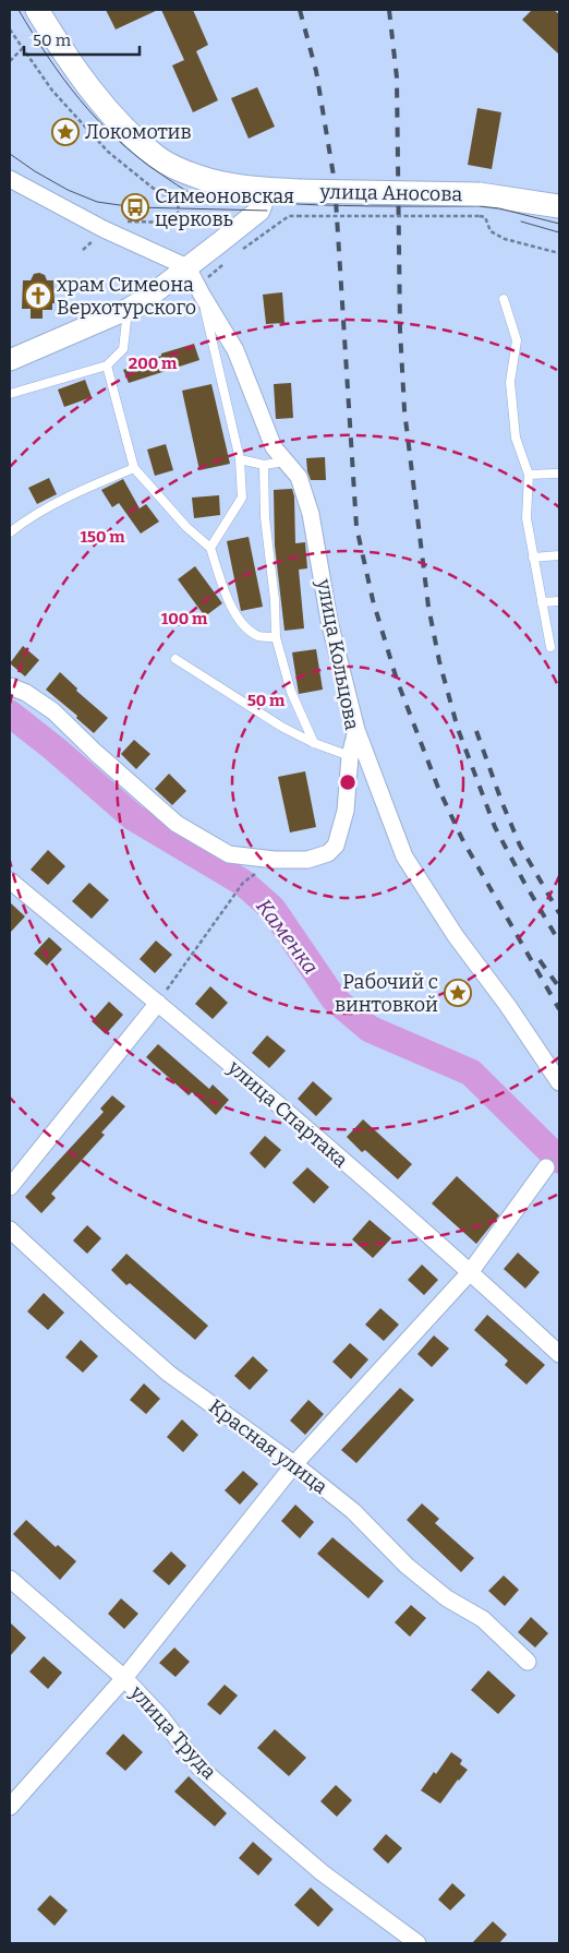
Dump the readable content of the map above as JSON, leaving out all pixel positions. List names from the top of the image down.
{
  "streets": {
    "main road": ["улица Аносова"],
    "street": [
      "улица Кольцова",
      "улица Спартака",
      "Красная улица",
      "улица Труда"
    ]
  },
  "water": ["Каменка"],
  "places": {
    "place": ["Локомотив", "Рабочий с винтовкой"],
    "bus stop": ["Симеоновская церковь"],
    "church": ["храм Симеона Верхотурского"]
  },
  "scale_bar": "50 m",
  "rings": [
    "200 m",
    "150 m",
    "100 m",
    "50 m"
  ]
}
